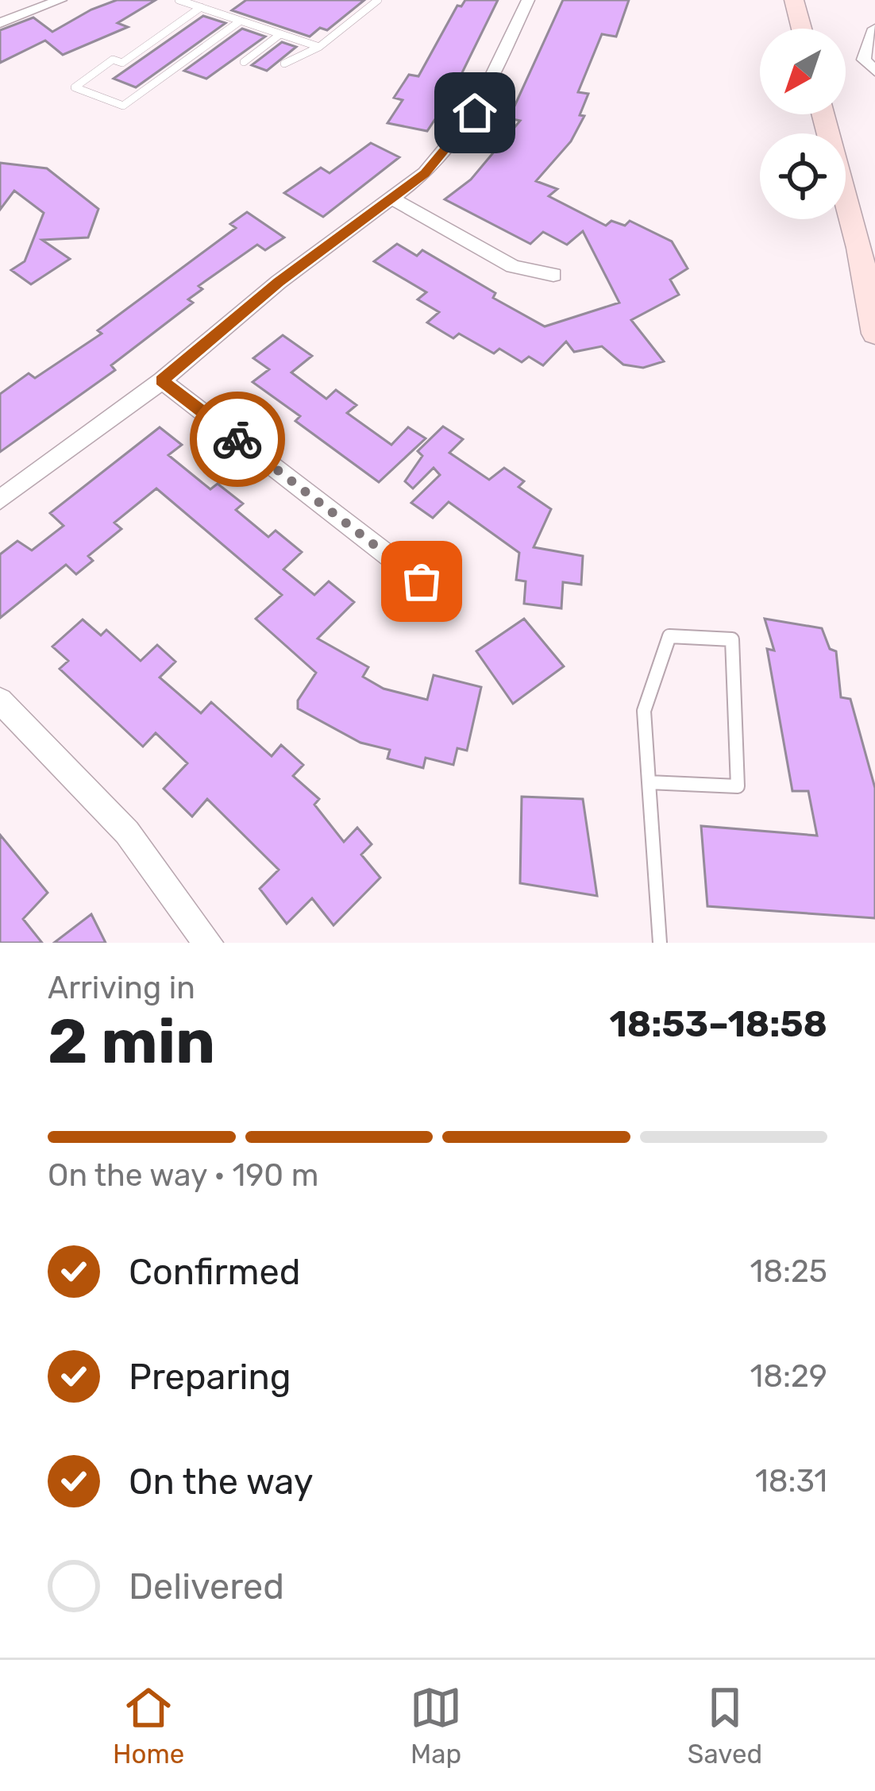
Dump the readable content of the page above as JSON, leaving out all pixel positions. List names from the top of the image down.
{
  "north": "bottom left",
  "page": {
    "heading": ["2 min", "Arriving in", "18:53–18:58"],
    "bar": "On the way · 190 m",
    "list": [
      ["Confirmed", "18:25"],
      ["Preparing", "18:29"],
      ["On the way", "18:31"],
      "Delivered"
    ],
    "tabs": ["Home", "Map", "Saved"]
  }
}
